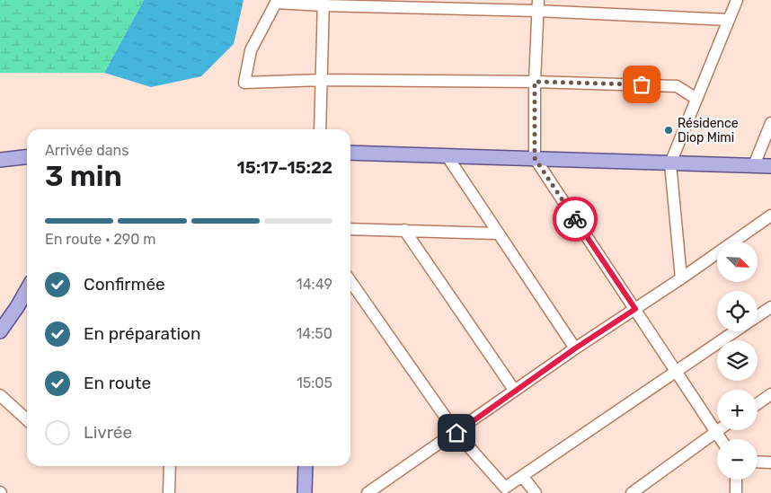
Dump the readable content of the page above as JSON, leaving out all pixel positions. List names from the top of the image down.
{
  "places": ["Résidence Diop Mimi"],
  "north": "bottom right",
  "page": {
    "heading": ["3 min", "Arrivée dans", "15:17–15:22"],
    "bar": "En route · 290 m",
    "map_buttons": ["+", "−"],
    "list": [
      ["Confirmée", "14:49"],
      ["En préparation", "14:50"],
      ["En route", "15:05"],
      "Livrée"
    ]
  }
}
